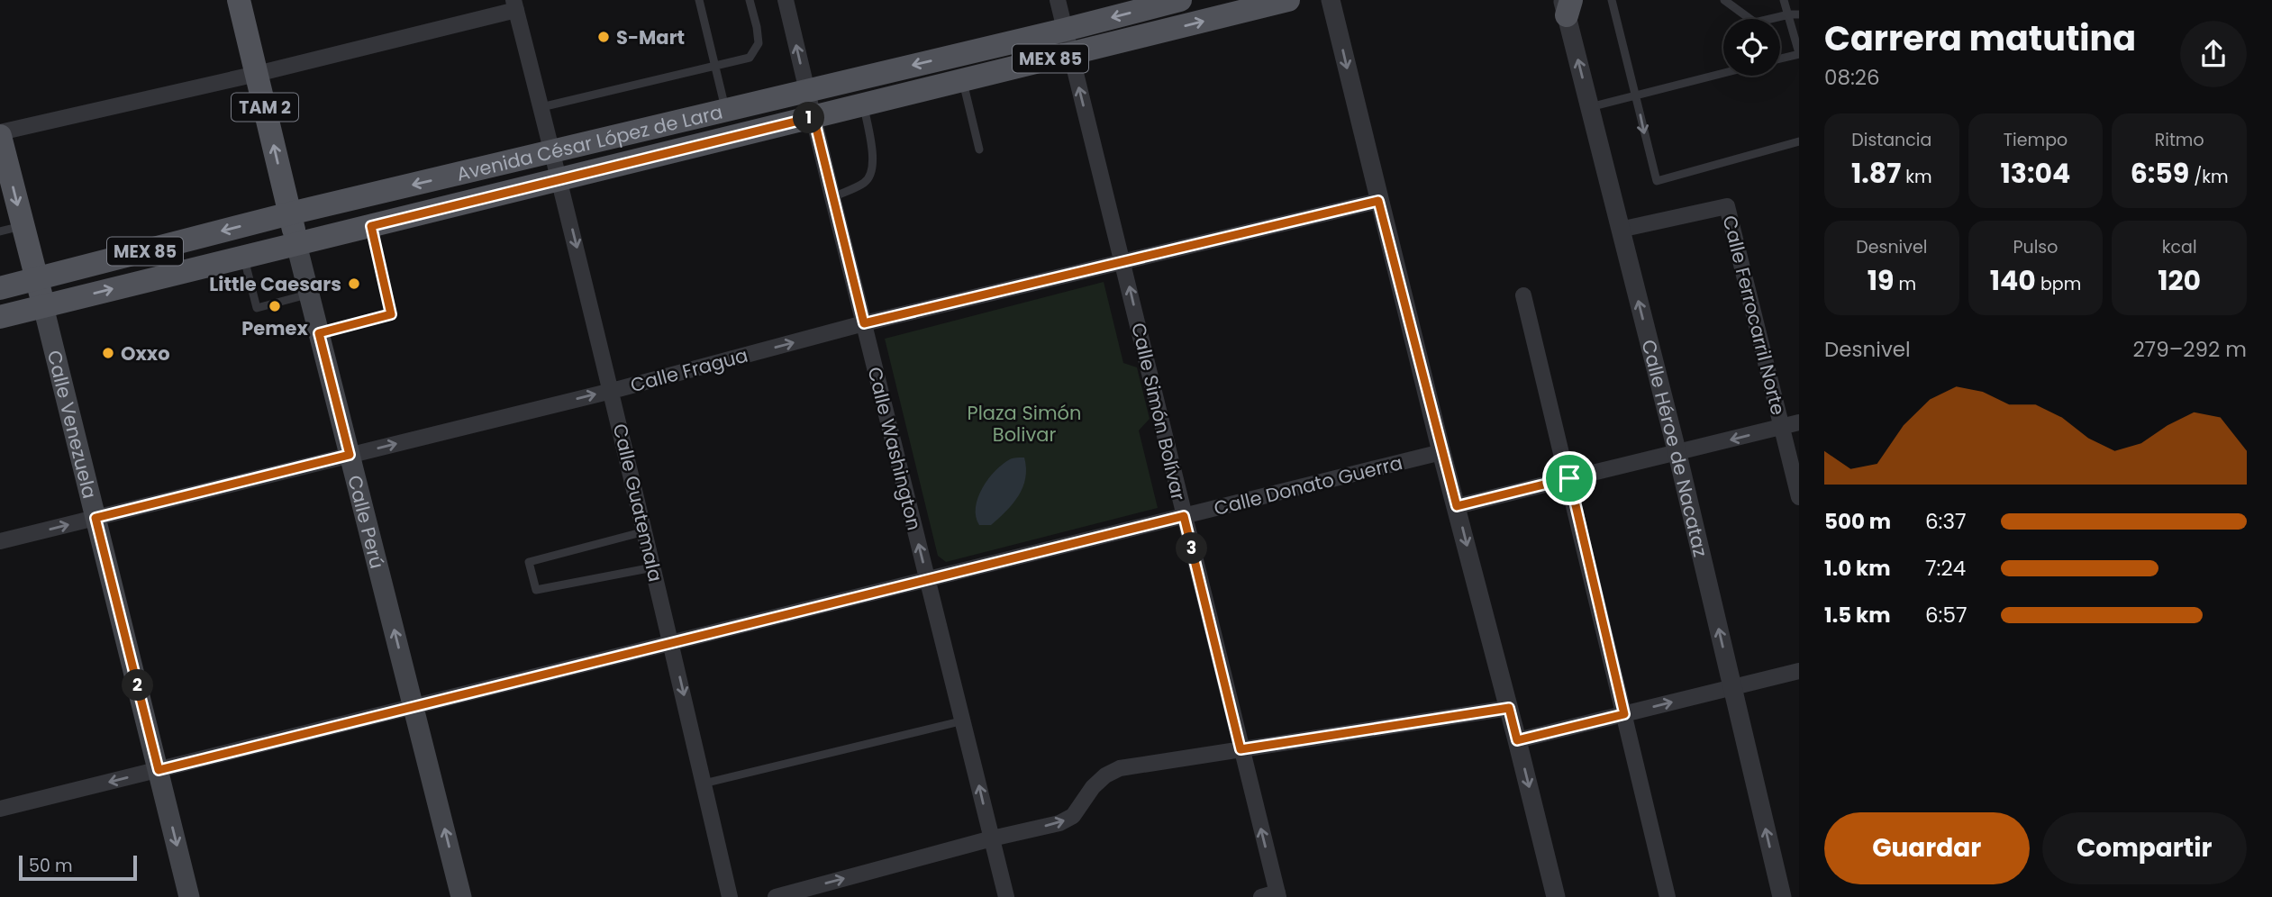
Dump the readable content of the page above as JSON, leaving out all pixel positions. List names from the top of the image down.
{
  "streets": {
    "main road": [
      "MEX 85",
      "TAM 2",
      "Avenida César López de Lara",
      "Calle Venezuela",
      "Calle Perú"
    ],
    "street": [
      "Calle Ferrocarril Norte",
      "Calle Fragua",
      "Calle Simón Bolívar",
      "Calle Héroe de Nacataz",
      "Calle Washington",
      "Calle Donato Guerra",
      "Calle Guatemala"
    ]
  },
  "crossings": [
    ["Avenida César López de Lara", "Calle Simón Bolívar"],
    ["Avenida César López de Lara", "Calle Venezuela"],
    ["Avenida César López de Lara", "Calle Washington"],
    ["Avenida César López de Lara", "Calle Guatemala"],
    ["Avenida César López de Lara", "Calle Perú"],
    ["Calle Ferrocarril Norte", "Calle Héroe de Nacataz"],
    ["Calle Fragua", "Calle Simón Bolívar"],
    ["Calle Fragua", "Calle Venezuela"],
    ["Calle Fragua", "Calle Washington"],
    ["Calle Fragua", "Calle Guatemala"],
    ["Calle Fragua", "Calle Perú"],
    ["Calle Simón Bolívar", "Calle Donato Guerra"],
    ["Calle Venezuela", "Calle Donato Guerra"],
    ["Calle Washington", "Calle Donato Guerra"],
    ["Calle Donato Guerra", "Calle Guatemala"],
    ["Calle Donato Guerra", "Calle Perú"]
  ],
  "one_way": [
    "Calle Fragua",
    "Calle Simón Bolívar",
    "Calle Washington",
    "Calle Guatemala",
    "Calle Perú"
  ],
  "parks": ["Plaza Simón Bolivar"],
  "places": [
    "S-Mart",
    "Little Caesars",
    "Pemex",
    "Oxxo"
  ],
  "scale_bar": "50 m",
  "page": {
    "heading": ["Carrera matutina", "08:26"],
    "pins": ["1", "3", "2"],
    "stats": [
      ["Distancia", "1.87 km"],
      ["Tiempo", "13:04"],
      ["Ritmo", "6:59 /km"],
      ["Desnivel", "19 m"],
      ["Pulso", "140 bpm"],
      ["kcal", "120"]
    ],
    "chart": ["Desnivel", "279–292 m"],
    "list": [
      {
        "name": "500 m",
        "note": "6:37"
      },
      {
        "name": "1.0 km",
        "note": "7:24"
      },
      {
        "name": "1.5 km",
        "note": "6:57"
      }
    ],
    "buttons": ["Guardar", "Compartir"],
    "scale": "50 m"
  }
}
